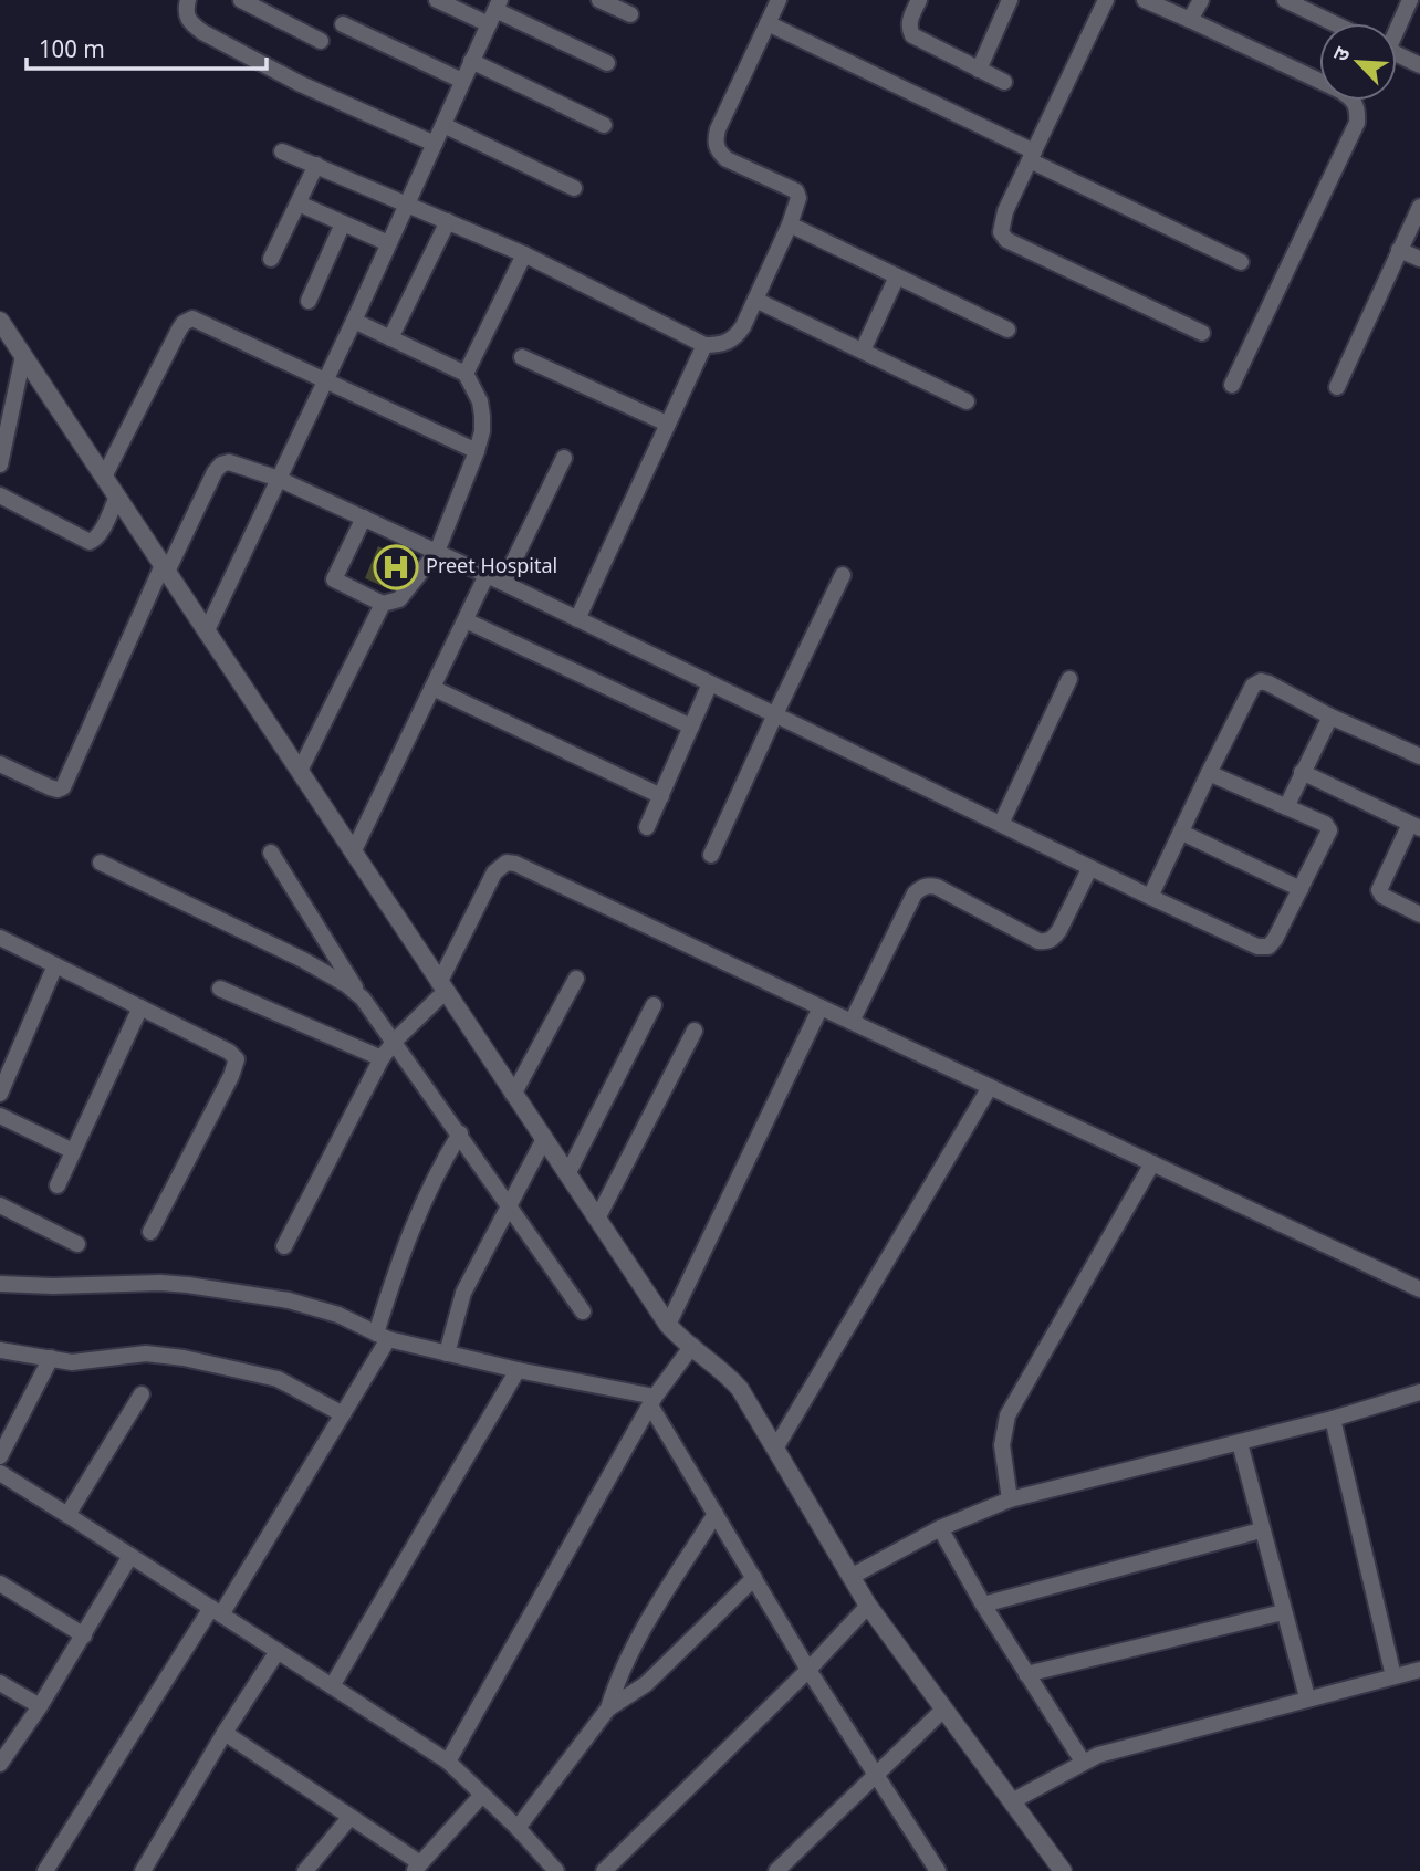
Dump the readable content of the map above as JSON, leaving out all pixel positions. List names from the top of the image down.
{
  "places": {
    "hospital": ["Preet Hospital"]
  },
  "scale_bar": "100 m",
  "north": "top left"
}
